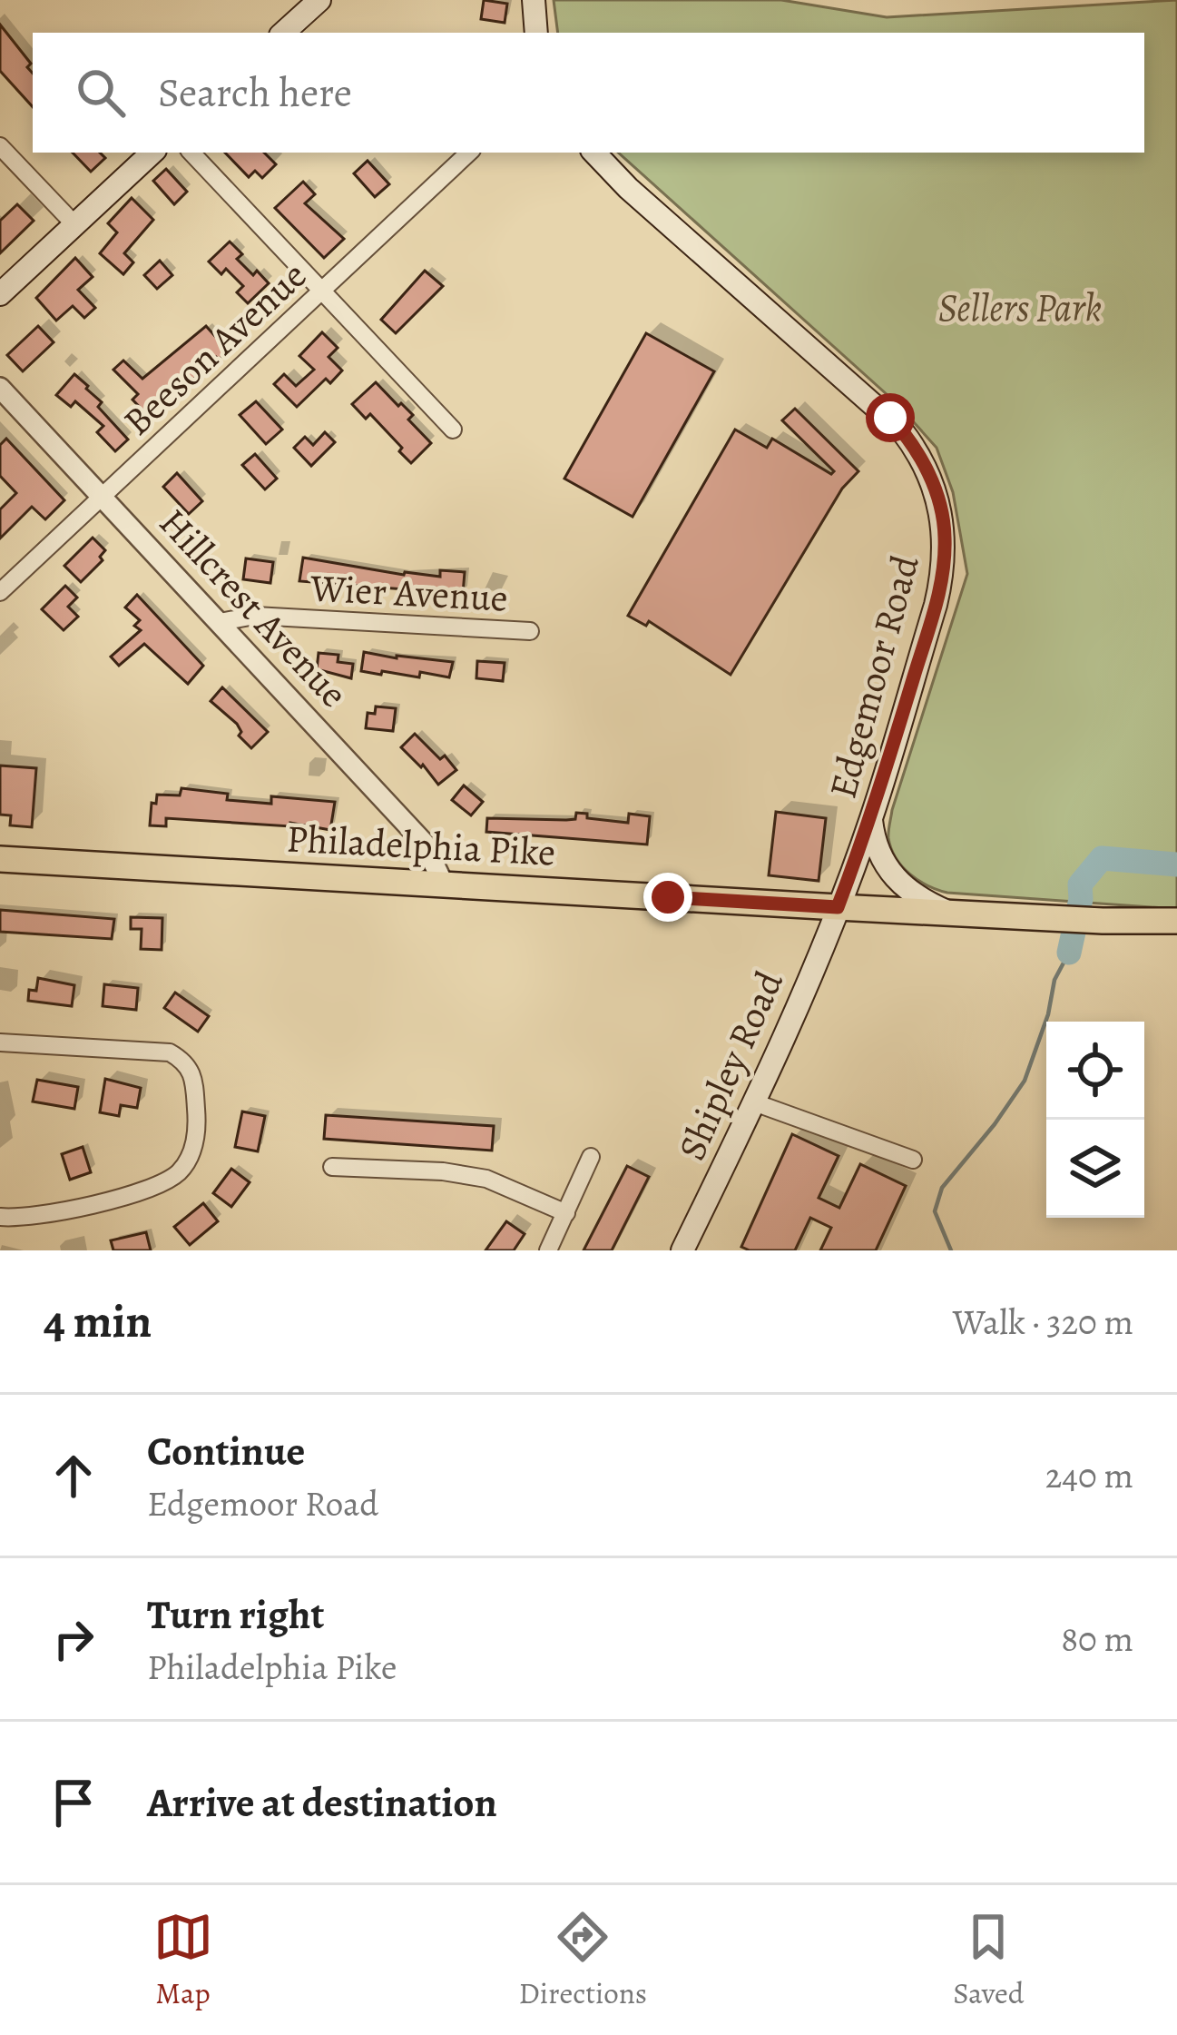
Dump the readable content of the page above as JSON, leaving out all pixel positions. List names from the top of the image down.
{
  "streets": {
    "main road": ["Edgemoor Road", "Philadelphia Pike", "Shipley Road"],
    "street": ["Beeson Avenue", "Wier Avenue", "Hillcrest Avenue"]
  },
  "crossings": [
    ["Beeson Avenue", "Hillcrest Avenue"],
    ["Wier Avenue", "Hillcrest Avenue"],
    ["Hillcrest Avenue", "Philadelphia Pike"],
    ["Edgemoor Road", "Philadelphia Pike"],
    ["Edgemoor Road", "Shipley Road"],
    ["Philadelphia Pike", "Shipley Road"]
  ],
  "parks": ["Sellers Park"],
  "page": {
    "search": "Search here",
    "heading": ["4 min", "Walk · 320 m"],
    "list": [
      ["Continue", "Edgemoor Road", "240 m"],
      ["Turn right", "Philadelphia Pike", "80 m"],
      "Arrive at destination"
    ],
    "nav": ["Map", "Directions", "Saved"]
  }
}
